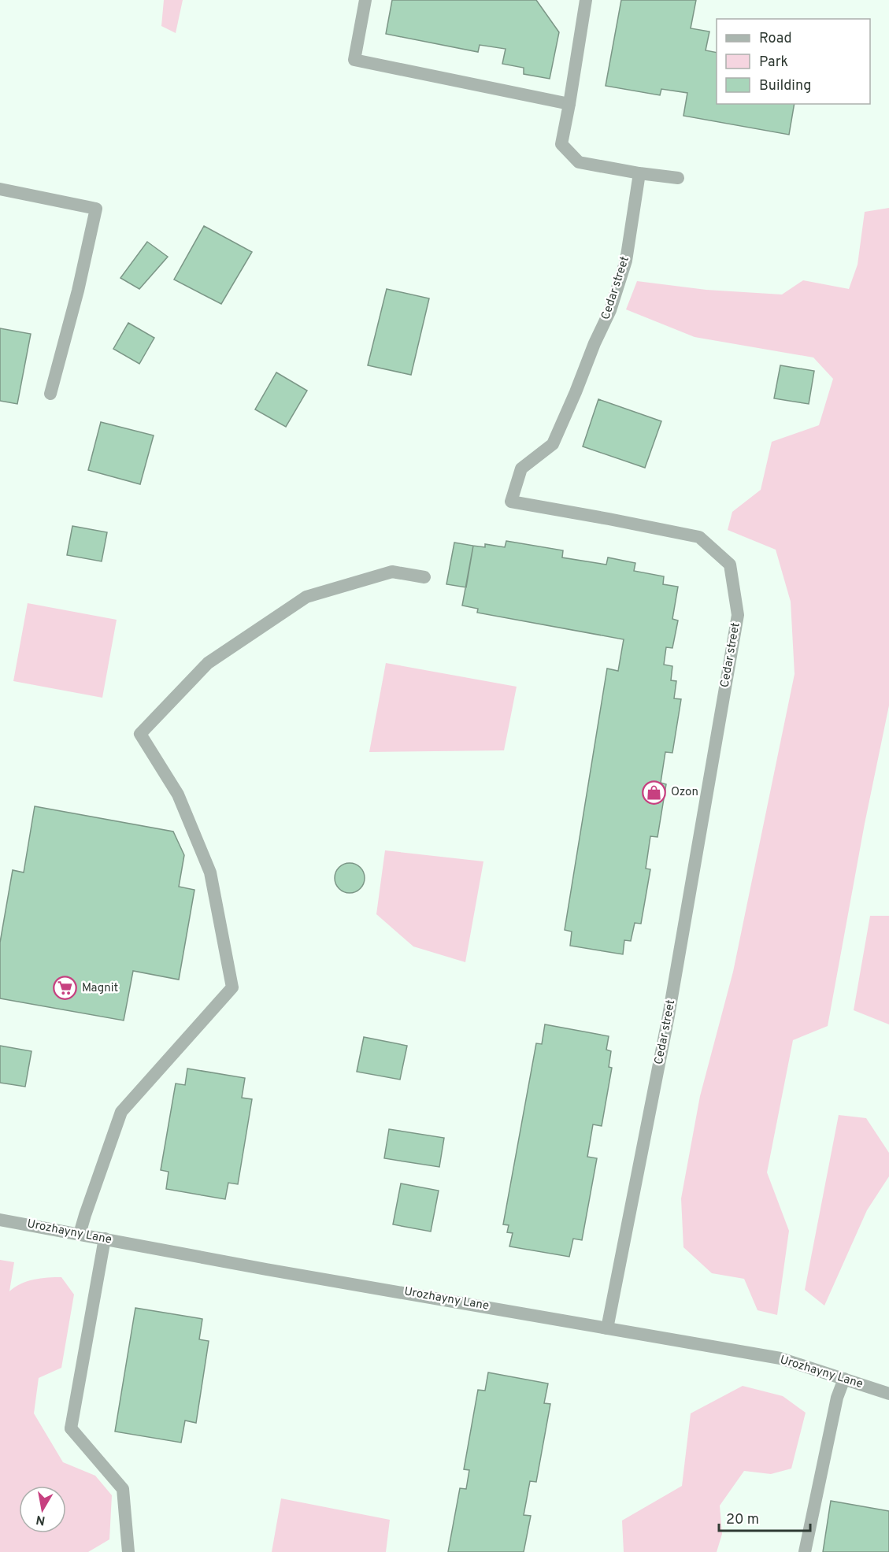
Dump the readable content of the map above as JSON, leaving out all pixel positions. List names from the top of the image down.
{
  "streets": {
    "street": ["Cedar street", "Urozhayny Lane"]
  },
  "crossings": [
    ["Cedar street", "Urozhayny Lane"]
  ],
  "places": {
    "shop": ["Ozon"],
    "supermarket": ["Magnit"]
  },
  "legend": ["Road", "Park", "Building"],
  "scale_bar": "20 m",
  "north": "bottom"
}
